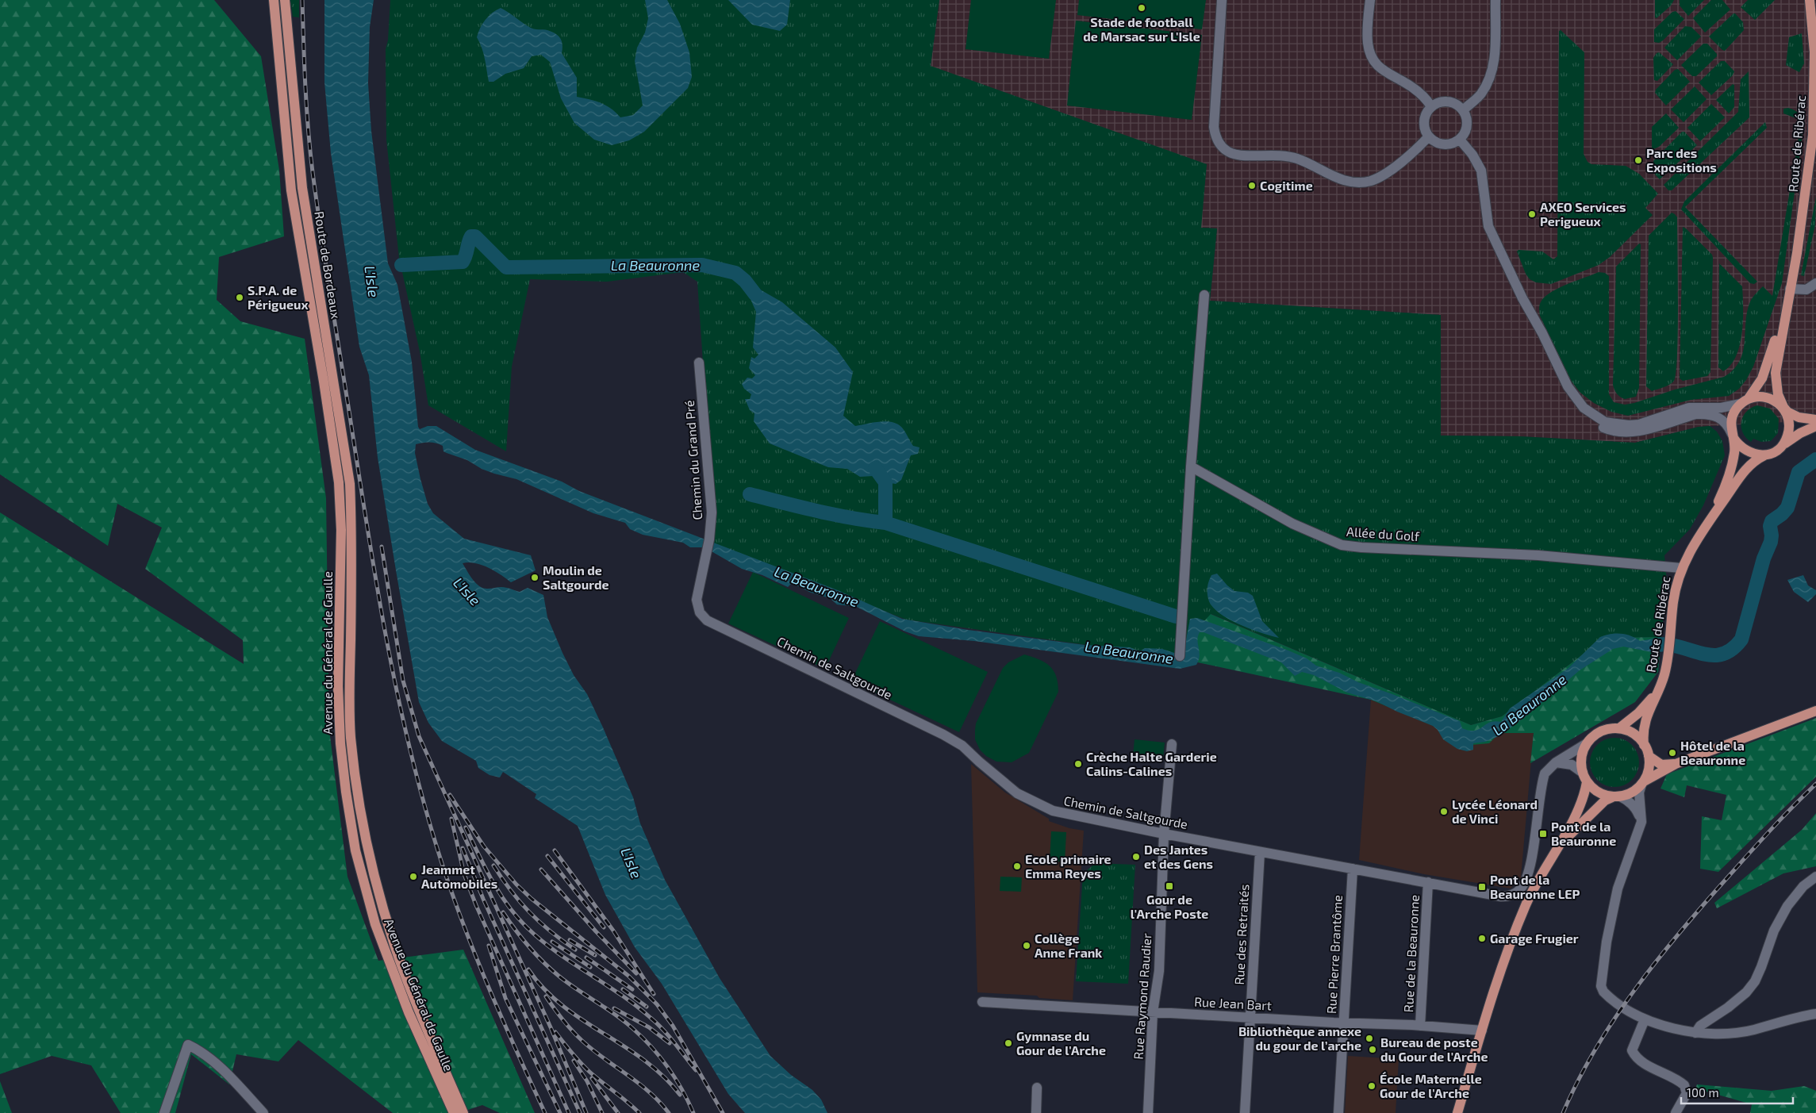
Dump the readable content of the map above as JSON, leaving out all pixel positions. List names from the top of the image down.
{
  "streets": {
    "main road": ["Route de Ribérac", "Route de Bordeaux", "Avenue du Général de Gaulle"],
    "street": [
      "Chemin du Grand Pré",
      "Allée du Golf",
      "Chemin de Saltgourde",
      "Rue des Retraités",
      "Rue de la Beauronne",
      "Rue Pierre Brantôme",
      "Rue Raymond Raudier",
      "Rue Jean Bart"
    ]
  },
  "crossings": [
    ["Route de Ribérac", "Allée du Golf"],
    ["Route de Ribérac", "Chemin de Saltgourde"],
    ["Route de Bordeaux", "Avenue du Général de Gaulle"],
    ["Chemin du Grand Pré", "Chemin de Saltgourde"],
    ["Chemin de Saltgourde", "Rue des Retraités"],
    ["Chemin de Saltgourde", "Rue de la Beauronne"],
    ["Chemin de Saltgourde", "Rue Pierre Brantôme"],
    ["Chemin de Saltgourde", "Rue Raymond Raudier"],
    ["Rue des Retraités", "Rue Jean Bart"],
    ["Rue de la Beauronne", "Rue Jean Bart"],
    ["Rue Pierre Brantôme", "Rue Jean Bart"],
    ["Rue Raymond Raudier", "Rue Jean Bart"]
  ],
  "water": ["La Beauronne", "L'Isle"],
  "places": {
    "other": [
      "Stade de football de Marsac sur L'Isle",
      "Parc des Expositions",
      "Cogitime",
      "AXEO Services Perigueux",
      "S.P.A. de Périgueux",
      "Moulin de Saltgourde",
      "Hôtel de la Beauronne",
      "Crèche Halte Garderie Calins-Calines",
      "Lycée Léonard de Vinci",
      "Des Jantes et des Gens",
      "Ecole primaire Emma Reyes",
      "Jeammet Automobiles",
      "Garage Frugier",
      "Collège Anne Frank",
      "Bibliothèque annexe du gour de l’arche",
      "Gymnase du Gour de l'Arche",
      "Bureau de poste du Gour de l'Arche",
      "École Maternelle Gour de l'Arche"
    ],
    "transit": ["Pont de la Beauronne", "Gour de l'Arche Poste", "Pont de la Beauronne LEP"]
  },
  "scale_bar": "100 m"
}
